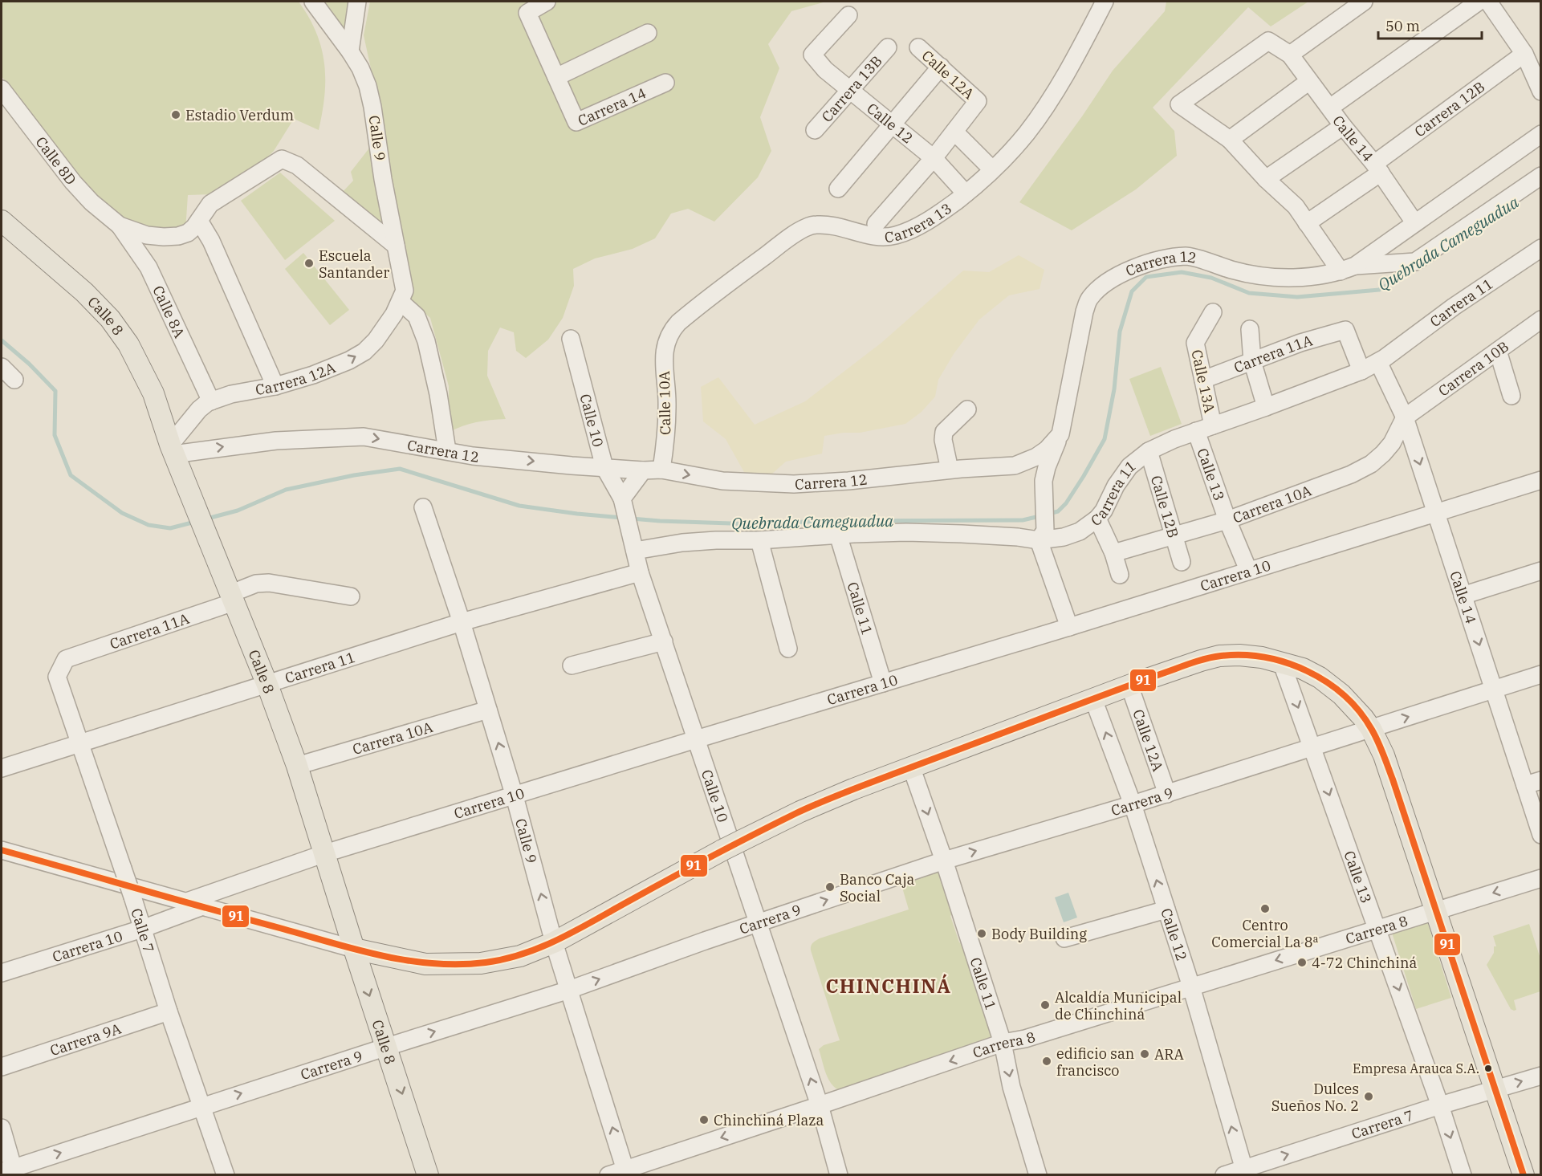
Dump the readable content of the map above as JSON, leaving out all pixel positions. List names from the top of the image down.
{
  "streets": {
    "main road": ["Calle 8"],
    "street": [
      "Calle 12A",
      "Carrera 13B",
      "Carrera 14",
      "Carrera 12B",
      "Calle 12",
      "Calle 9",
      "Calle 14",
      "Calle 8D",
      "Carrera 13",
      "Carrera 12",
      "Carrera 11",
      "Calle 8A",
      "Carrera 11A",
      "Carrera 10B",
      "Carrera 12A",
      "Calle 13A",
      "Calle 10A",
      "Calle 10",
      "Calle 13",
      "Carrera 10A",
      "Calle 12B",
      "Carrera 10",
      "Calle 11",
      "Carrera 9",
      "Carrera 8",
      "Calle 7",
      "Carrera 9A",
      "Carrera 7"
    ]
  },
  "crossings": [
    ["Calle 12A", "Carrera 13"],
    ["Calle 12A", "Carrera 9"],
    ["Carrera 13B", "Calle 12"],
    ["Carrera 12B", "Calle 14"],
    ["Calle 12", "Carrera 13"],
    ["Calle 12", "Carrera 9"],
    ["Calle 12", "Carrera 8"],
    ["Calle 12", "Carrera 7"],
    ["Calle 9", "Carrera 11"],
    ["Calle 9", "Carrera 12A"],
    ["Calle 9", "Carrera 10A"],
    ["Calle 9", "Carrera 10"],
    ["Calle 9", "Carrera 9"],
    ["Calle 9", "Carrera 8"],
    ["Calle 14", "Carrera 12"],
    ["Calle 14", "Carrera 11"],
    ["Calle 14", "Carrera 10B"],
    ["Calle 14", "Carrera 10A"],
    ["Calle 14", "Carrera 10"],
    ["Calle 14", "Carrera 9"],
    ["Calle 8D", "Calle 8A"],
    ["Carrera 13", "Calle 10A"],
    ["Carrera 12", "Calle 8"],
    ["Carrera 12", "Carrera 12A"],
    ["Carrera 12", "Calle 10A"],
    ["Carrera 12", "Calle 10"],
    ["Carrera 11", "Calle 8"],
    ["Carrera 11", "Carrera 11A"],
    ["Carrera 11", "Calle 13A"],
    ["Carrera 11", "Calle 10"],
    ["Carrera 11", "Calle 13"],
    ["Carrera 11", "Calle 12B"],
    ["Carrera 11", "Calle 11"],
    ["Carrera 11", "Calle 7"],
    ["Calle 8A", "Carrera 12A"],
    ["Calle 8", "Carrera 11A"],
    ["Calle 8", "Carrera 12A"],
    ["Calle 8", "Carrera 10A"],
    ["Calle 8", "Carrera 10"],
    ["Calle 8", "Carrera 9"],
    ["Carrera 11A", "Calle 13A"],
    ["Carrera 11A", "Calle 7"],
    ["Carrera 10B", "Carrera 10A"],
    ["Calle 10", "Carrera 10"],
    ["Calle 10", "Carrera 9"],
    ["Calle 10", "Carrera 8"],
    ["Calle 13", "Carrera 10A"],
    ["Calle 13", "Carrera 10"],
    ["Calle 13", "Carrera 9"],
    ["Calle 13", "Carrera 8"],
    ["Calle 13", "Carrera 7"],
    ["Carrera 10A", "Calle 12B"],
    ["Carrera 10", "Calle 11"],
    ["Carrera 10", "Calle 7"],
    ["Calle 11", "Carrera 9"],
    ["Calle 11", "Carrera 8"],
    ["Carrera 9", "Calle 7"],
    ["Calle 7", "Carrera 9A"]
  ],
  "one_way": [
    "Calle 12",
    "Calle 9",
    "Carrera 12",
    "Carrera 12A",
    "Calle 13",
    "Calle 11",
    "Carrera 9",
    "Carrera 8",
    "Carrera 7"
  ],
  "districts": ["CHINCHINÁ"],
  "water": ["Quebrada Cameguadua"],
  "places": [
    "Estadio Verdum",
    "Escuela Santander",
    "Banco Caja Social",
    "Centro Comercial La 8ª",
    "Body Building",
    "4-72 Chinchiná",
    "Alcaldía Municipal de Chinchiná",
    "ARA",
    "edificio san francisco",
    "Empresa Arauca S.A.",
    "Dulces Sueños No. 2",
    "Chinchiná Plaza"
  ],
  "lines": ["transit line 91"],
  "scale_bar": "50 m"
}
